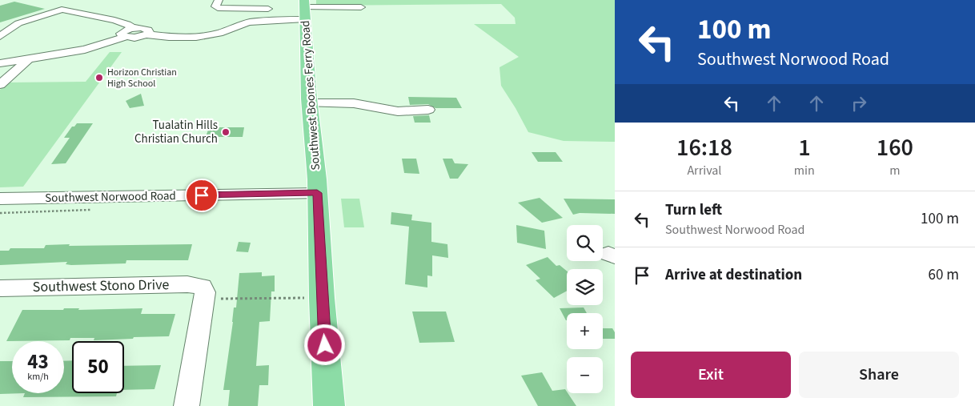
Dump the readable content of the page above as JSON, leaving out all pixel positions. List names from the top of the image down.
{
  "streets": {
    "main road": ["Southwest Boones Ferry Road"],
    "street": ["Southwest Norwood Road", "Southwest Stono Drive"]
  },
  "crossings": [
    ["Southwest Boones Ferry Road", "Southwest Norwood Road"]
  ],
  "places": ["Horizon Christian High School", "Tualatin Hills Christian Church"],
  "page": {
    "turn": ["100 m", "Southwest Norwood Road"],
    "eta": [
      "16:18",
      "Arrival",
      "1",
      "min",
      "160",
      "m"
    ],
    "list": [
      {
        "name": "Turn left",
        "note": "Southwest Norwood Road",
        "value": "100 m"
      },
      {
        "name": "Arrive at destination",
        "value": "60 m"
      }
    ],
    "map_buttons": ["+", "−"],
    "speed": "43 km/h",
    "limit": "50",
    "buttons": ["Exit", "Share"]
  }
}
